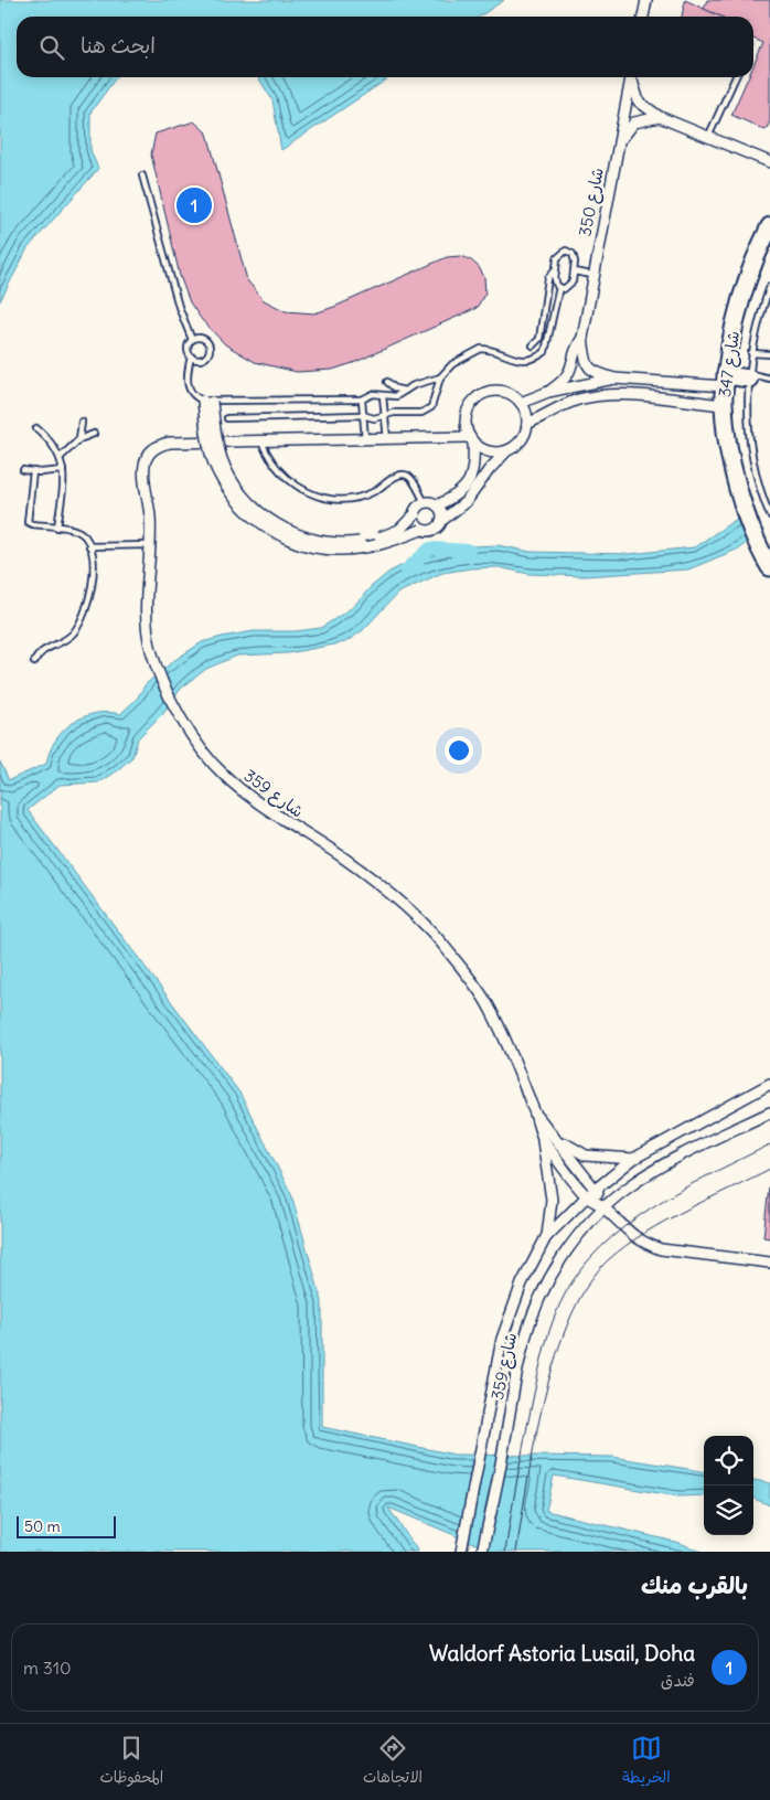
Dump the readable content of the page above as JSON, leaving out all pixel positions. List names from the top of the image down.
{
  "streets": {
    "main road": ["شارع 347"],
    "street": ["شارع 350", "شارع 359"]
  },
  "scale_bar": "50 m",
  "page": {
    "search": "ابحث هنا",
    "pins": "1",
    "scale": "50 m",
    "heading": "بالقرب منك",
    "list": [
      {
        "mark": "1",
        "name": "Waldorf Astoria Lusail, Doha",
        "note": "فندق",
        "value": "310 m"
      }
    ],
    "nav": ["الخريطة", "الاتجاهات", "المحفوظات"]
  }
}
